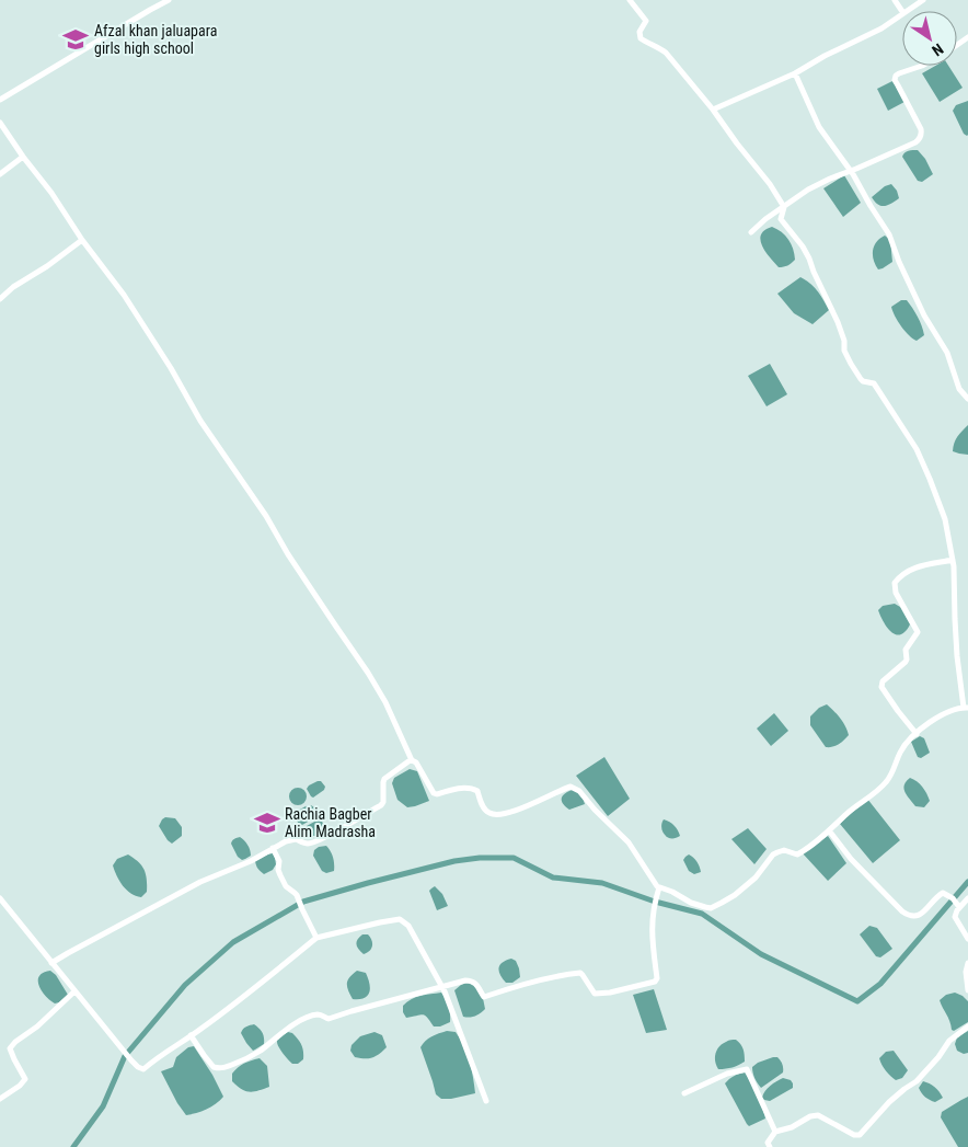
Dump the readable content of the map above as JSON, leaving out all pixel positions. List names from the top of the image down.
{
  "places": {
    "school or university": ["Afzal khan jaluapara girls high school", "Rachia Bagber Alim Madrasha"]
  },
  "north": "bottom right"
}
